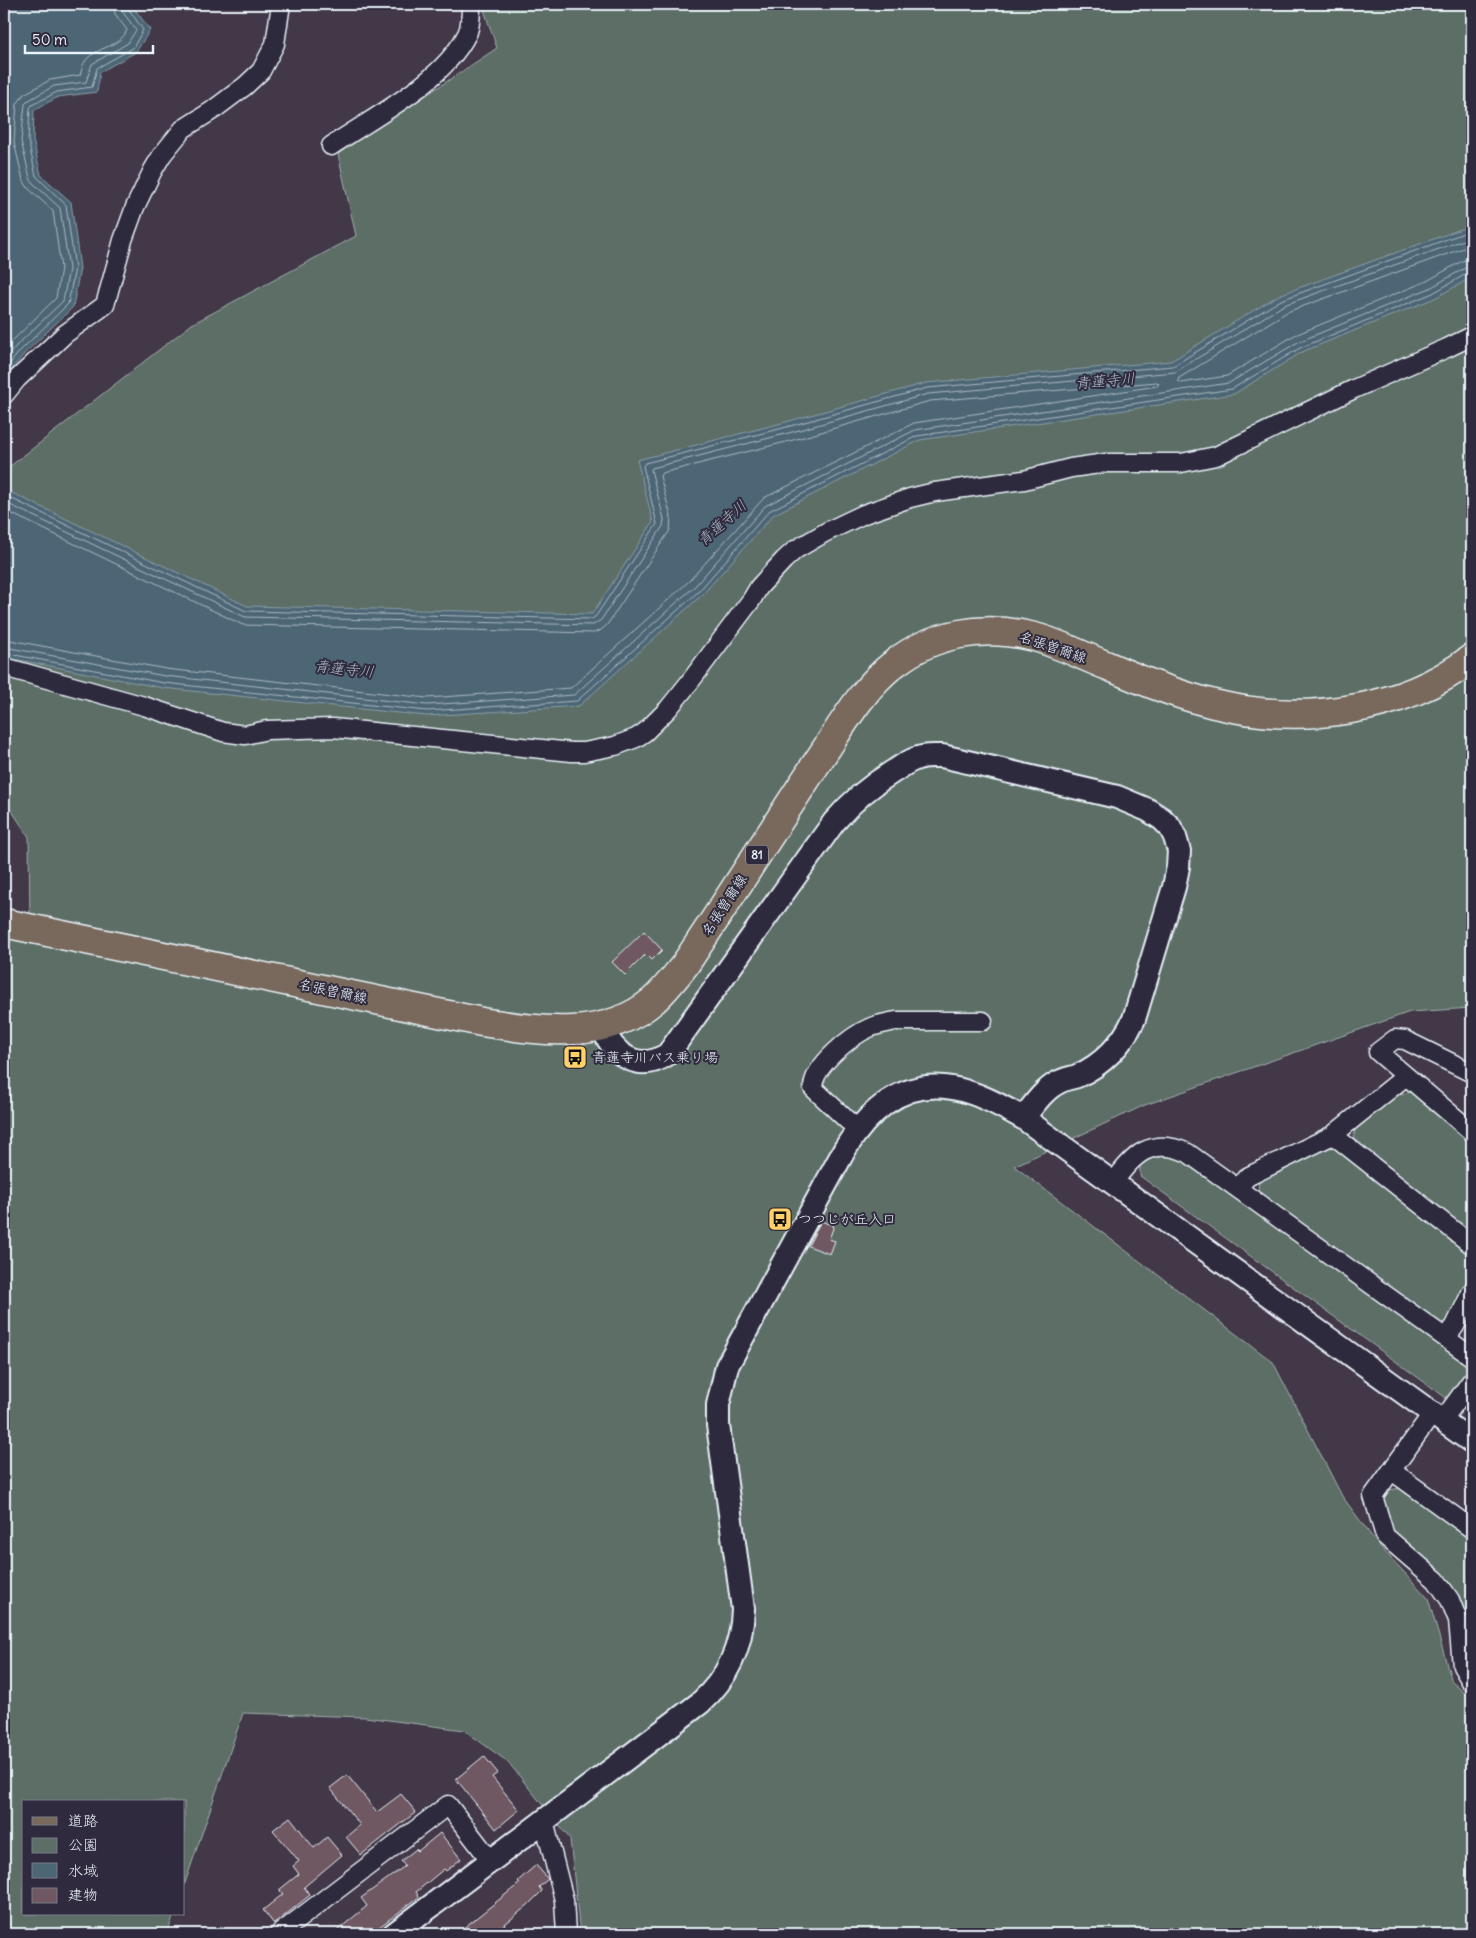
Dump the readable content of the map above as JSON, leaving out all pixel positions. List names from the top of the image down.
{
  "streets": {
    "main road": ["名張曽爾線", "81"]
  },
  "water": ["青蓮寺川"],
  "places": {
    "bus stop": ["青蓮寺川バス乗り場", "つつじが丘入口"]
  },
  "legend": [
    "道路",
    "公園",
    "水域",
    "建物"
  ],
  "scale_bar": "50 m"
}
